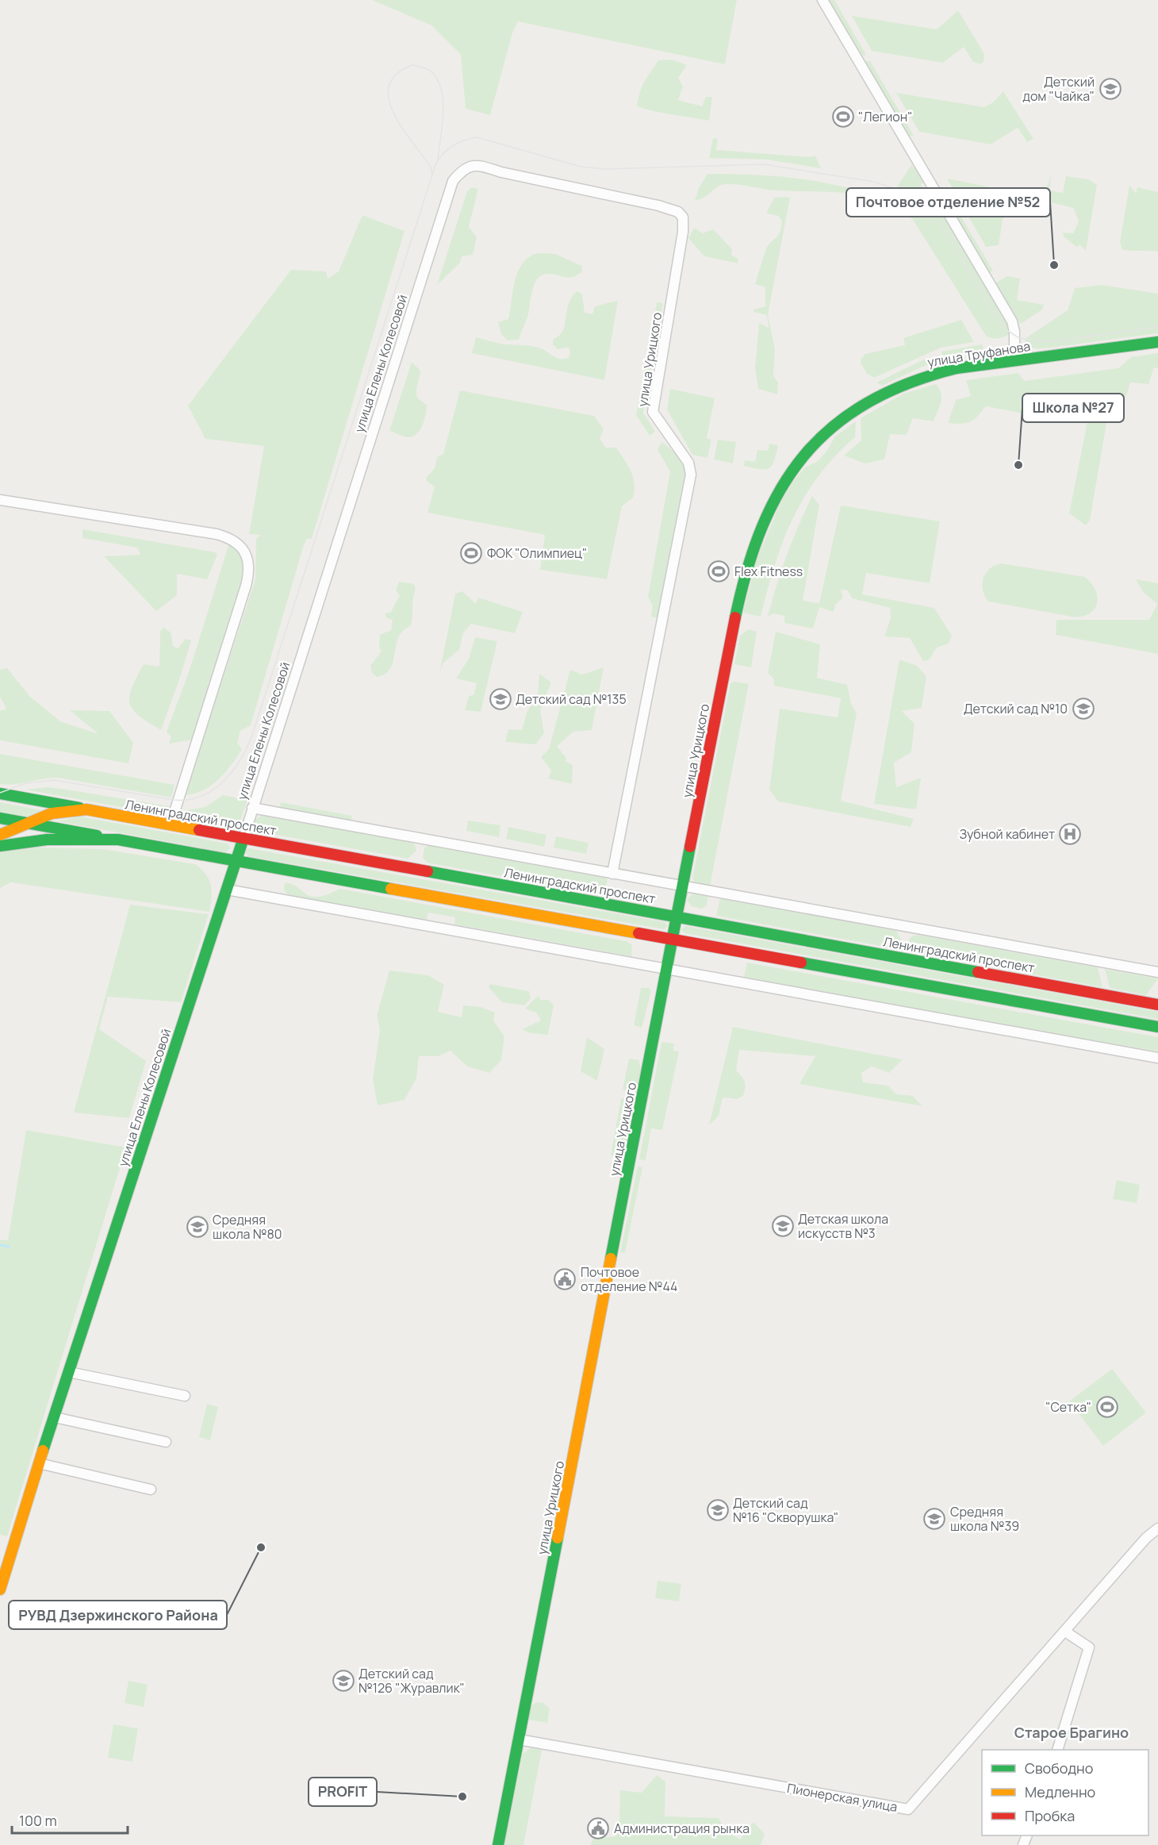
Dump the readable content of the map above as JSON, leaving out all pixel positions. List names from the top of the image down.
{
  "streets": {
    "street": [
      "улица Труфанова",
      "улица Урицкого",
      "улица Елены Колесовой",
      "Ленинградский проспект",
      "Пионерская улица"
    ]
  },
  "crossings": [
    ["улица Труфанова", "улица Урицкого"],
    ["улица Урицкого", "улица Елены Колесовой"],
    ["улица Урицкого", "Ленинградский проспект"],
    ["улица Урицкого", "Пионерская улица"],
    ["улица Елены Колесовой", "Ленинградский проспект"]
  ],
  "districts": ["Старое Брагино"],
  "places": {
    "school or university": [
      "Детский дом \"Чайка\"",
      "Детский сад №135",
      "Детский сад №10",
      "Детская школа искусств №3",
      "Средняя школа №80",
      "Детский сад №16 \"Скворушка\"",
      "Средняя школа №39",
      "Детский сад №126 \"Журавлик\""
    ],
    "sports": [
      "\"Легион\"",
      "ФОК \"Олимпиец\"",
      "Flex Fitness",
      "\"Сетка\""
    ],
    "other": [
      "Почтовое отделение №52",
      "Школа №27",
      "РУВД Дзержинского Района",
      "PROFIT"
    ],
    "hospital": ["Зубной кабинет"],
    "public building": ["Почтовое отделение №44", "Администрация рынка"]
  },
  "legend": ["Свободно", "Медленно", "Пробка"],
  "scale_bar": "100 m"
}
